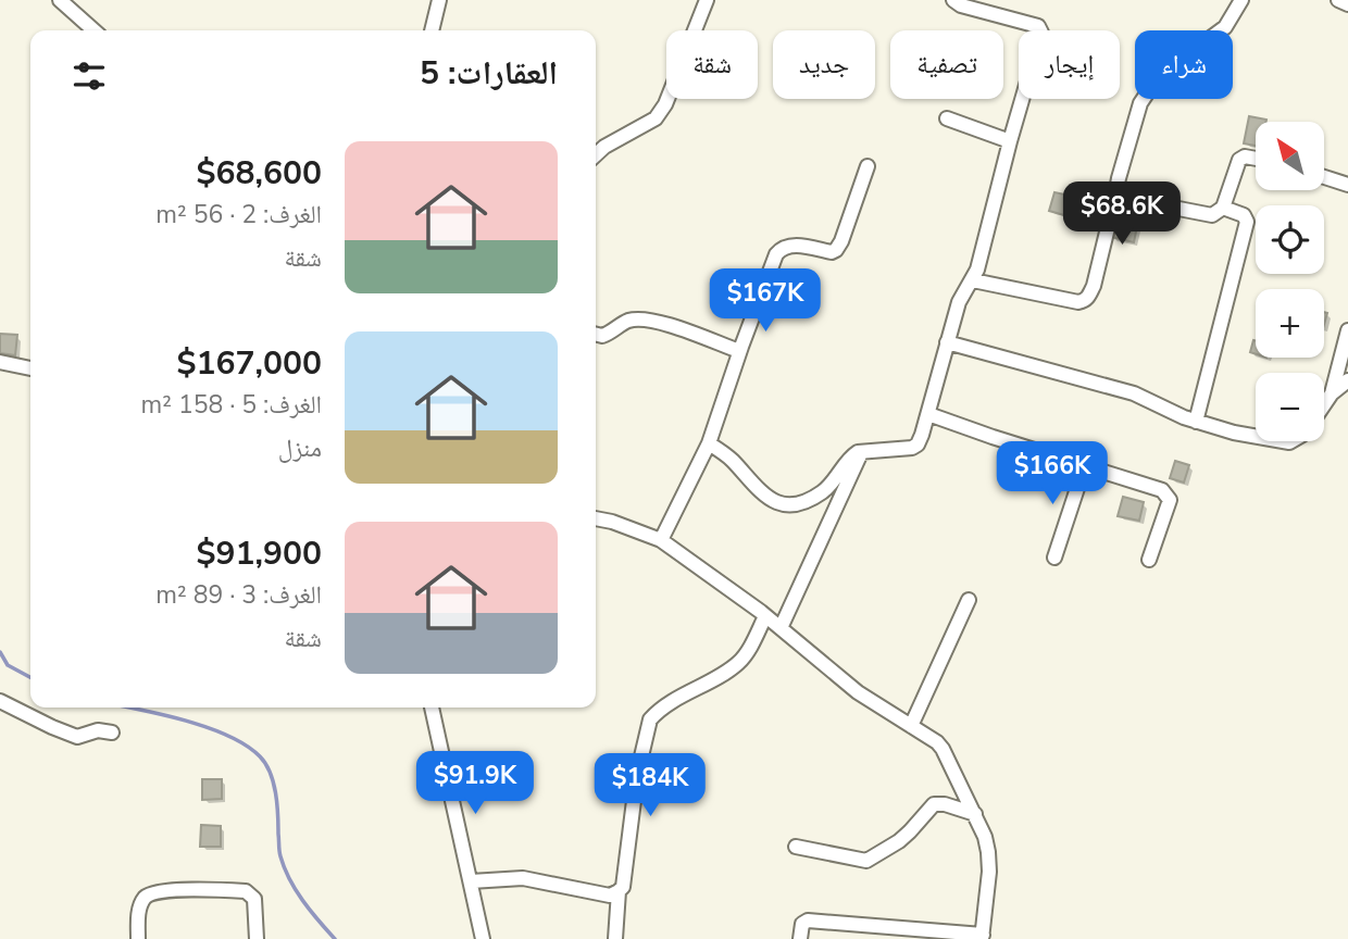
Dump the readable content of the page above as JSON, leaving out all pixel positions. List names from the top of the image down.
{
  "north": "top left",
  "page": {
    "chip": [
      "شراء",
      "إيجار",
      "تصفية",
      "جديد",
      "شقة"
    ],
    "heading": "العقارات: 5",
    "map_buttons": ["+", "−"],
    "list": [
      {
        "name": "$68,600",
        "note": "الغرف: 2 · 56 m² · شقة"
      },
      {
        "name": "$167,000",
        "note": "الغرف: 5 · 158 m² · منزل"
      },
      {
        "name": "$91,900",
        "note": "الغرف: 3 · 89 m² · شقة"
      }
    ],
    "price": [
      "$68.6K",
      "$167K",
      "$166K",
      "$91.9K",
      "$184K"
    ]
  }
}
